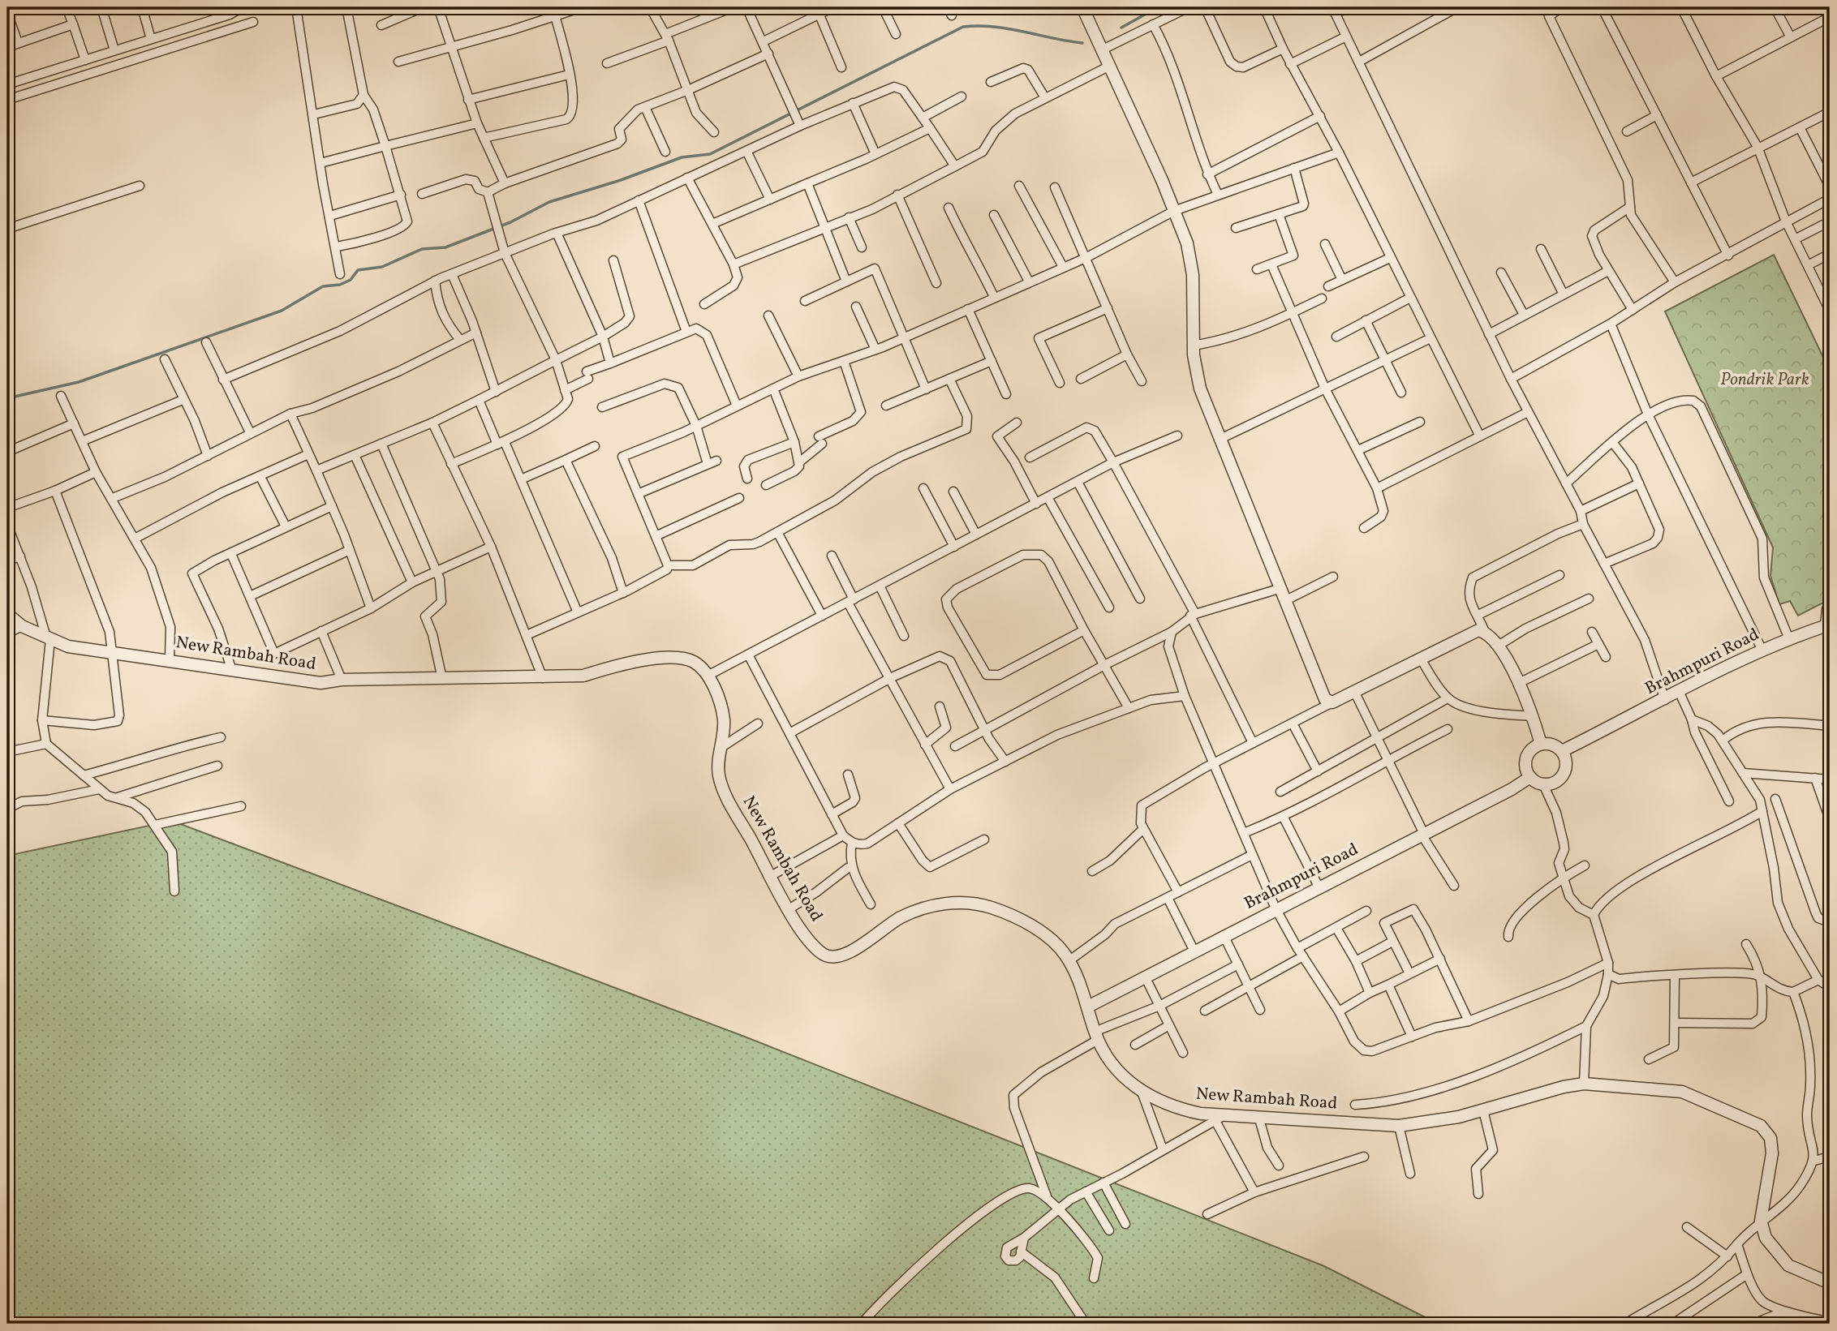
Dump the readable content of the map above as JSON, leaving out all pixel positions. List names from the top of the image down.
{
  "streets": {
    "street": ["New Rambah Road", "Brahmpuri Road"]
  },
  "crossings": [
    ["New Rambah Road", "Brahmpuri Road"]
  ],
  "parks": ["Pondrik Park"]
}
